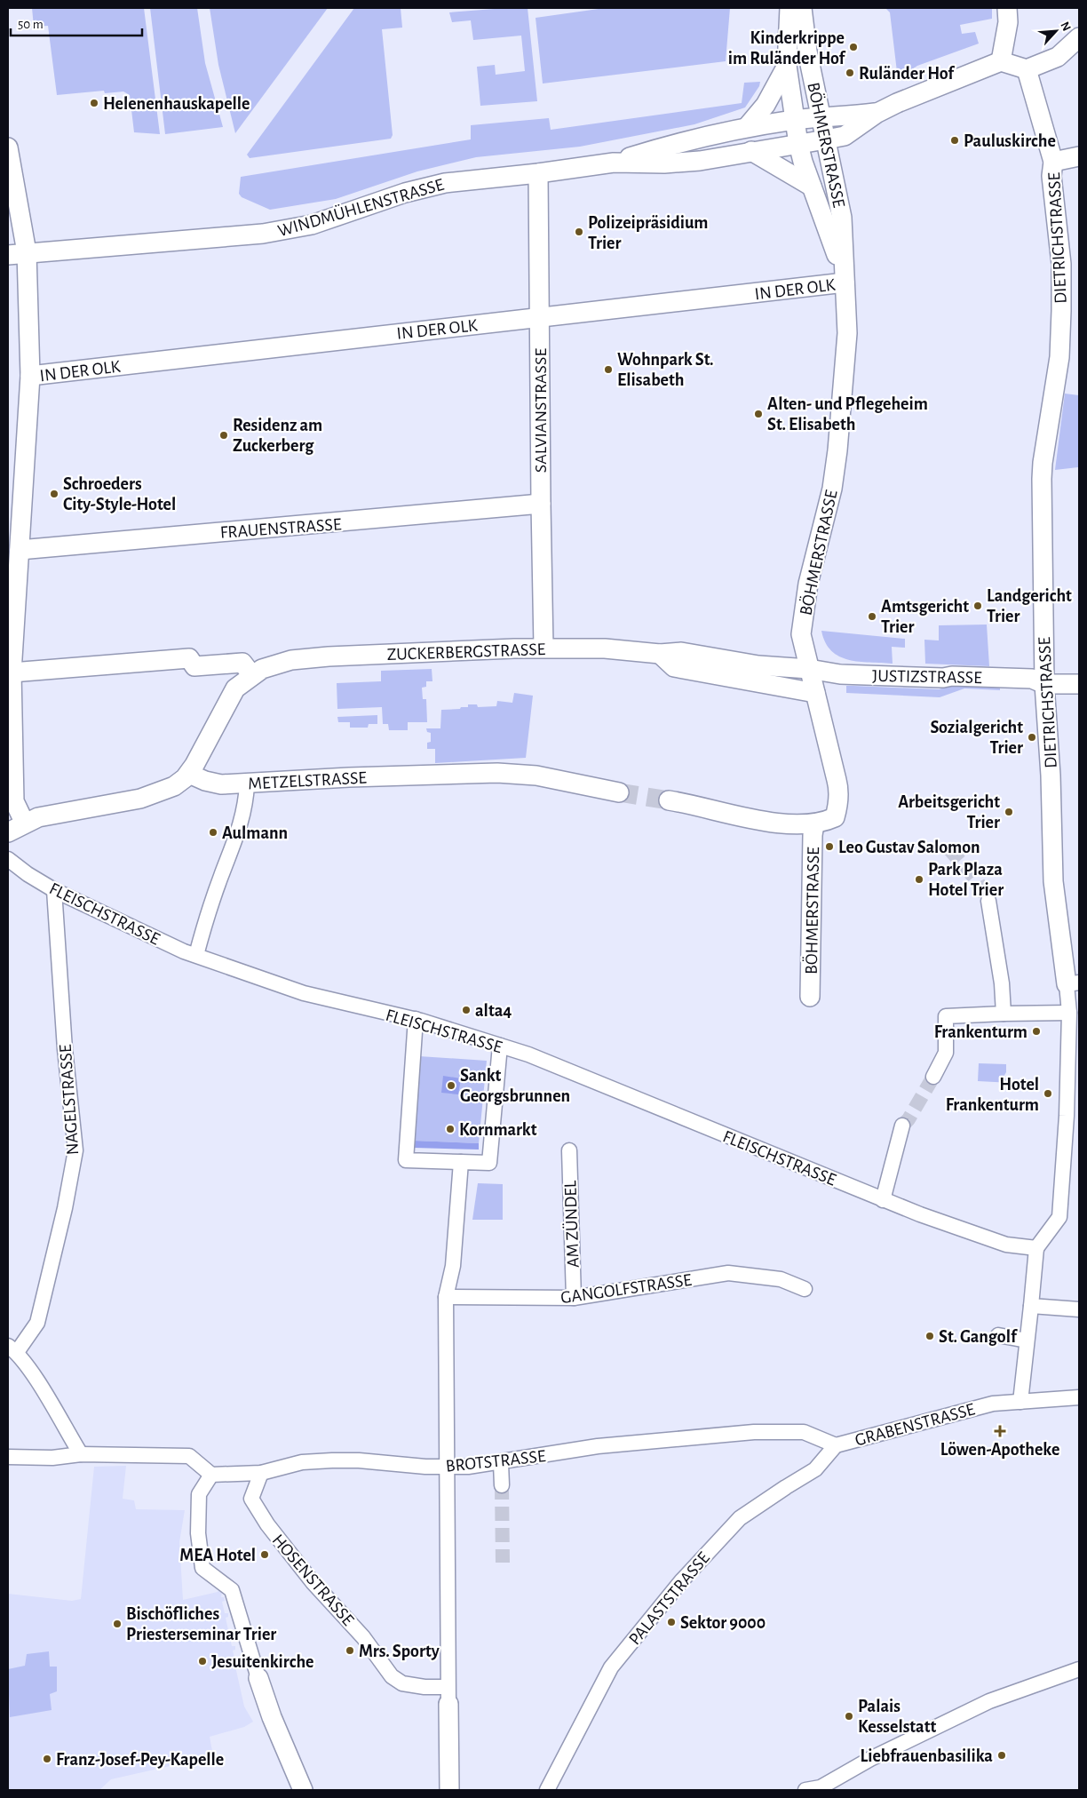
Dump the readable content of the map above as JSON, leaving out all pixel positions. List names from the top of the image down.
{
  "streets": {
    "street": [
      "BÖHMERSTRASSE",
      "WINDMÜHLENSTRASSE",
      "DIETRICHSTRASSE",
      "IN DER OLK",
      "SALVIANSTRASSE",
      "FRAUENSTRASSE",
      "ZUCKERBERGSTRASSE",
      "JUSTIZSTRASSE",
      "METZELSTRASSE",
      "FLEISCHSTRASSE",
      "NAGELSTRASSE",
      "AM ZÜNDEL",
      "GANGOLFSTRASSE",
      "GRABENSTRASSE",
      "BROTSTRASSE",
      "HOSENSTRASSE",
      "PALASTSTRASSE"
    ]
  },
  "crossings": [
    ["BÖHMERSTRASSE", "WINDMÜHLENSTRASSE"],
    ["BÖHMERSTRASSE", "IN DER OLK"],
    ["BÖHMERSTRASSE", "ZUCKERBERGSTRASSE"],
    ["BÖHMERSTRASSE", "JUSTIZSTRASSE"],
    ["WINDMÜHLENSTRASSE", "SALVIANSTRASSE"],
    ["DIETRICHSTRASSE", "JUSTIZSTRASSE"],
    ["DIETRICHSTRASSE", "FLEISCHSTRASSE"],
    ["IN DER OLK", "SALVIANSTRASSE"],
    ["SALVIANSTRASSE", "FRAUENSTRASSE"],
    ["SALVIANSTRASSE", "ZUCKERBERGSTRASSE"],
    ["ZUCKERBERGSTRASSE", "JUSTIZSTRASSE"],
    ["ZUCKERBERGSTRASSE", "METZELSTRASSE"],
    ["FLEISCHSTRASSE", "NAGELSTRASSE"],
    ["AM ZÜNDEL", "GANGOLFSTRASSE"],
    ["GRABENSTRASSE", "BROTSTRASSE"],
    ["GRABENSTRASSE", "PALASTSTRASSE"],
    ["BROTSTRASSE", "HOSENSTRASSE"],
    ["BROTSTRASSE", "PALASTSTRASSE"]
  ],
  "places": {
    "other": [
      "Kinderkrippe im Ruländer Hof",
      "Ruländer Hof",
      "Helenenhauskapelle",
      "Pauluskirche",
      "Polizeipräsidium Trier",
      "Wohnpark St. Elisabeth",
      "Alten- und Pflegeheim St. Elisabeth",
      "Residenz am Zuckerberg",
      "Schroeders City-Style-Hotel",
      "Landgericht Trier",
      "Amtsgericht Trier",
      "Sozialgericht Trier",
      "Arbeitsgericht Trier",
      "Aulmann",
      "Leo Gustav Salomon",
      "Park Plaza Hotel Trier",
      "alta4",
      "Frankenturm",
      "Sankt Georgsbrunnen",
      "Hotel Frankenturm",
      "Kornmarkt",
      "St. Gangolf",
      "MEA Hotel",
      "Sektor 9000",
      "Bischöfliches Priesterseminar Trier",
      "Mrs. Sporty",
      "Jesuitenkirche",
      "Palais Kesselstatt",
      "Liebfrauenbasilika",
      "Franz-Josef-Pey-Kapelle"
    ],
    "health": ["Löwen-Apotheke"]
  },
  "scale_bar": "50 m",
  "north": "top right"
}
